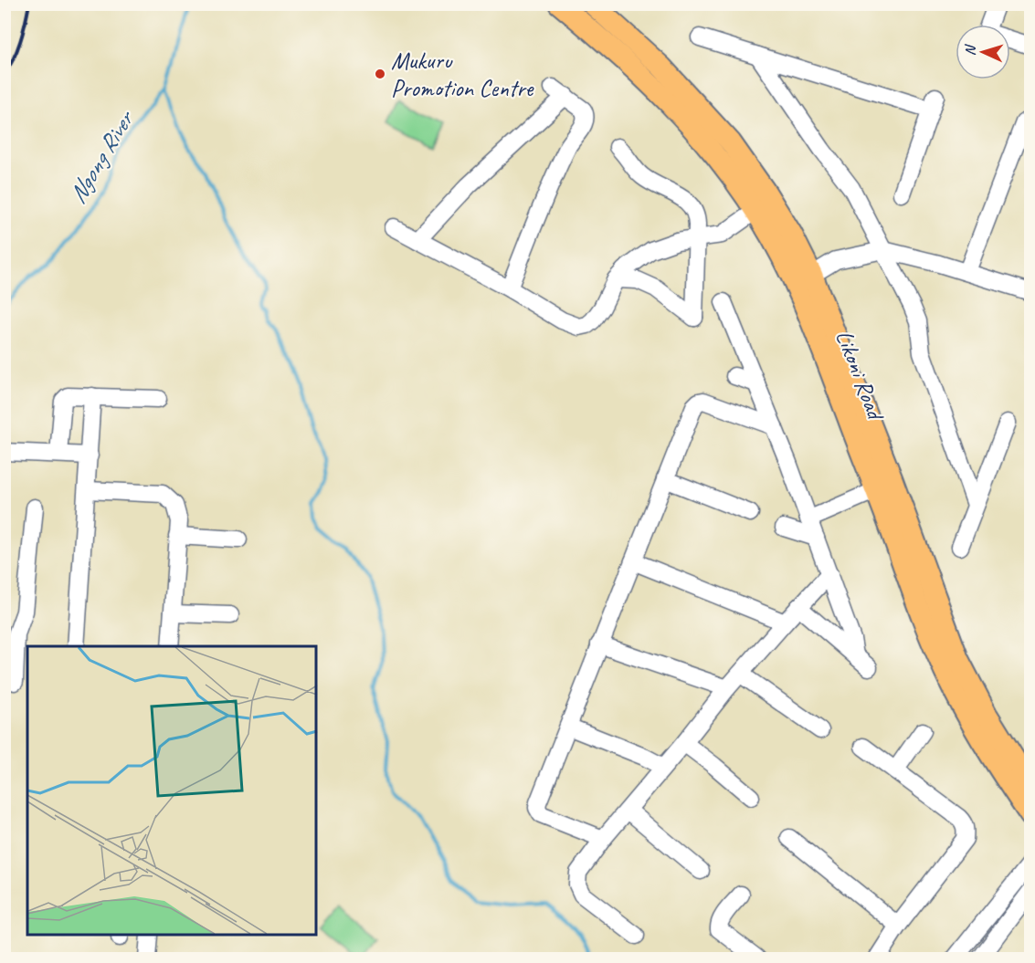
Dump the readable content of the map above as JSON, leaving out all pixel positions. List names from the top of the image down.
{
  "streets": {
    "main road": ["Likoni Road"]
  },
  "water": ["Ngong River"],
  "places": ["Mukuru Promotion Centre"],
  "north": "left"
}
